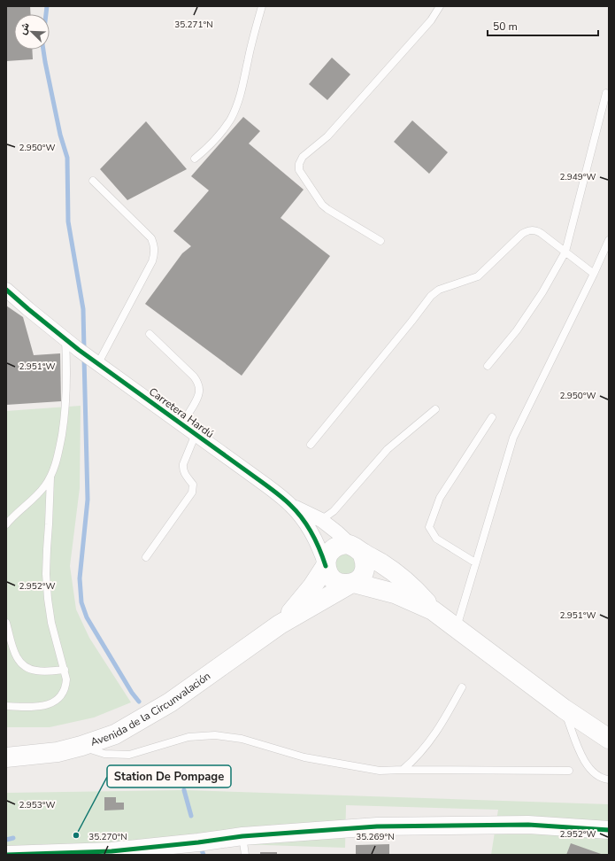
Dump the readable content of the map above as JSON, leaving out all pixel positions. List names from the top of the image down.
{
  "streets": {
    "main road": ["Avenida de la Circunvalación"],
    "street": ["Carretera Hardú"]
  },
  "places": ["Station De Pompage"],
  "scale_bar": "50 m",
  "north": "top left",
  "coordinates": [
    "35.271°N",
    "2.950°W",
    "2.949°W",
    "2.951°W",
    "2.952°W",
    "2.953°W",
    "35.270°N",
    "35.269°N"
  ]
}
